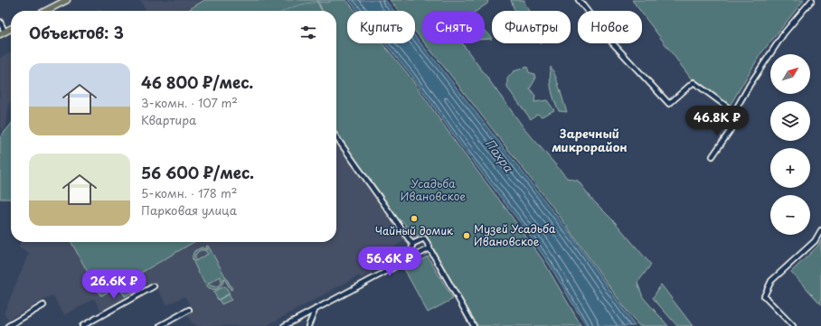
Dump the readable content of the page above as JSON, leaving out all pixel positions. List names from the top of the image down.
{
  "districts": ["Заречный микрорайон"],
  "water": ["Пахра"],
  "parks": ["Усадьба Ивановское"],
  "places": ["Чайный домик", "Музей Усадьба Ивановское"],
  "north": "top right",
  "page": {
    "chip": [
      "Купить",
      "Снять",
      "Фильтры",
      "Новое"
    ],
    "heading": "Объектов: 3",
    "map_buttons": ["+", "−"],
    "list": [
      {
        "name": "46 800 ₽/мес.",
        "note": "3-комн. · 107 m² · Квартира"
      },
      {
        "name": "56 600 ₽/мес.",
        "note": "5-комн. · 178 m² · Парковая улица"
      }
    ],
    "price": ["46.8K ₽", "56.6K ₽", "26.6K ₽"]
  }
}
